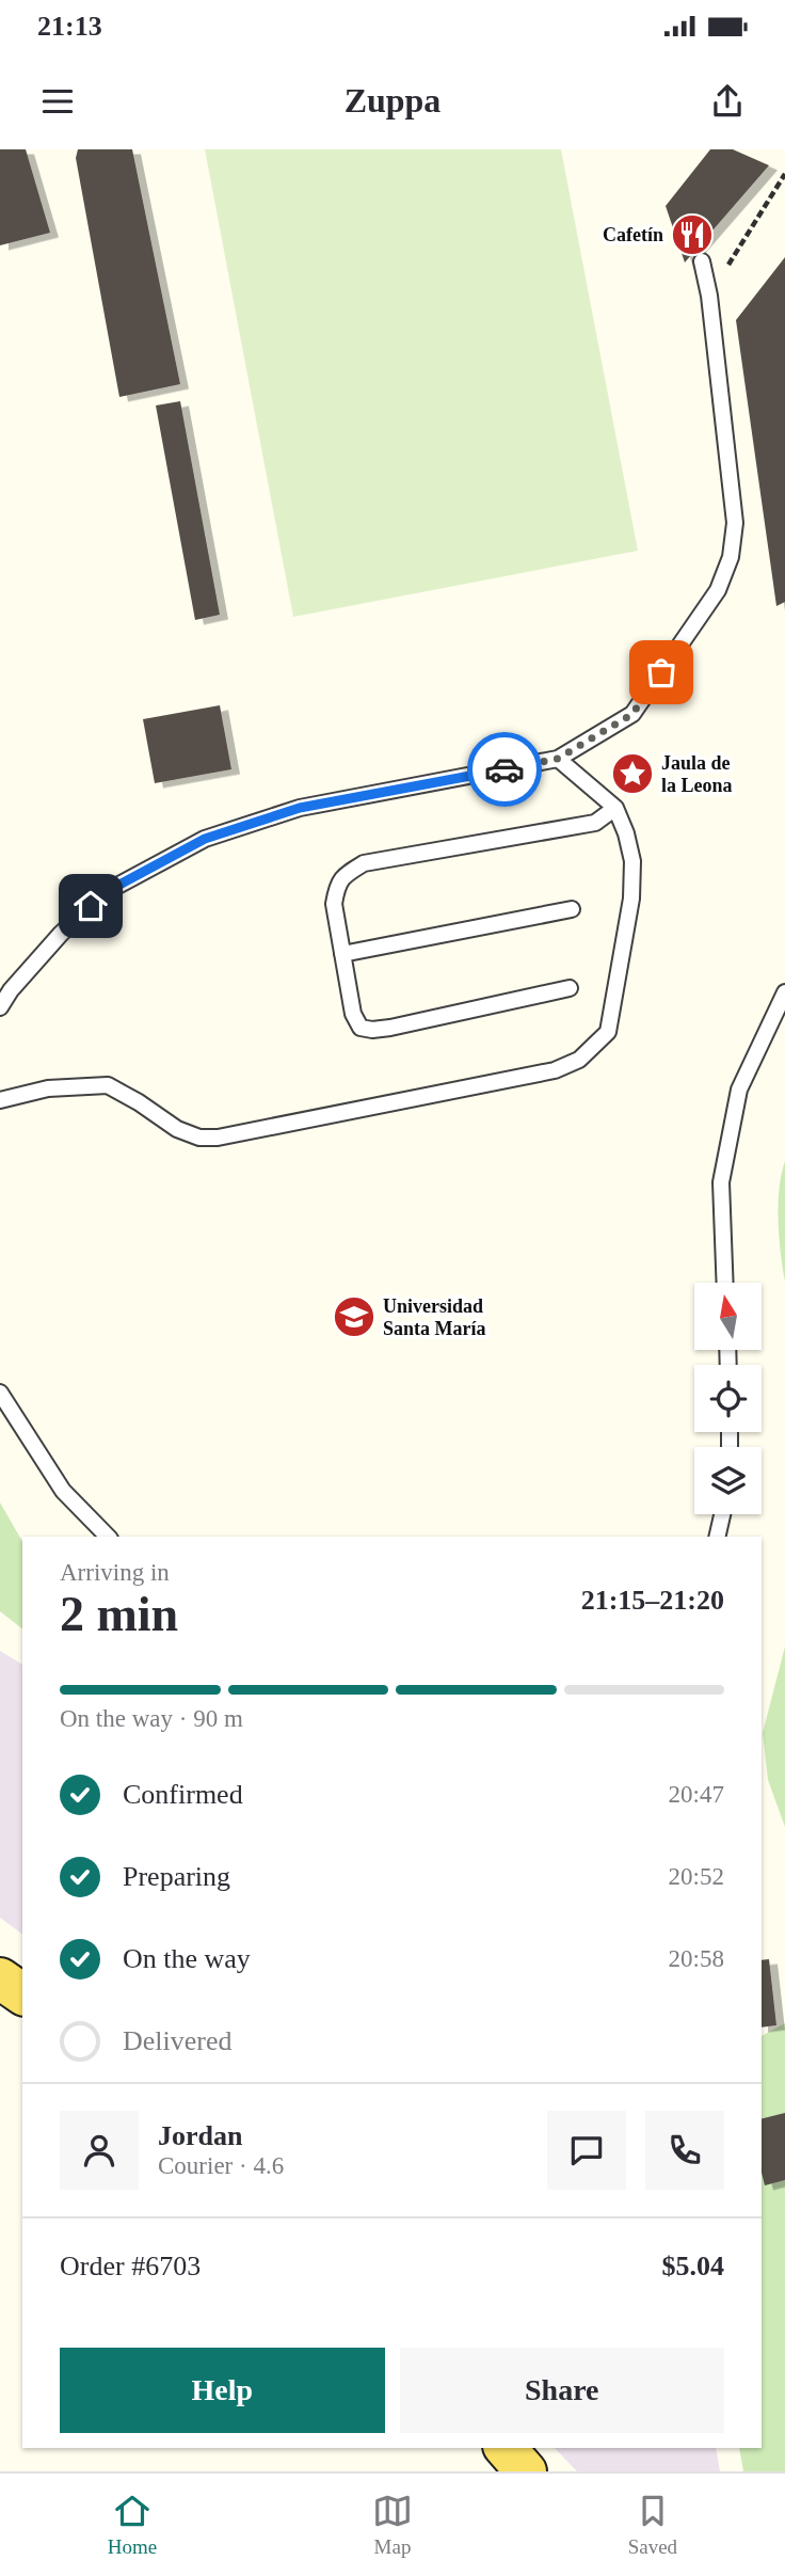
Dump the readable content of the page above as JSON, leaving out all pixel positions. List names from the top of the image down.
{
  "places": {
    "restaurant": ["Cafetín"],
    "place": ["Jaula de la Leona"],
    "school or university": ["Universidad Santa María"]
  },
  "north": "top",
  "page": {
    "status": "21:13",
    "header": "Zuppa",
    "heading": ["2 min", "Arriving in", "21:15–21:20"],
    "panel": [
      "Jordan",
      "Courier · 4.6",
      "Order #6703",
      "$5.04"
    ],
    "bar": "On the way · 90 m",
    "list": [
      ["Confirmed", "20:47"],
      ["Preparing", "20:52"],
      ["On the way", "20:58"],
      "Delivered"
    ],
    "buttons": ["Help", "Share"],
    "tabs": ["Home", "Map", "Saved"]
  }
}
